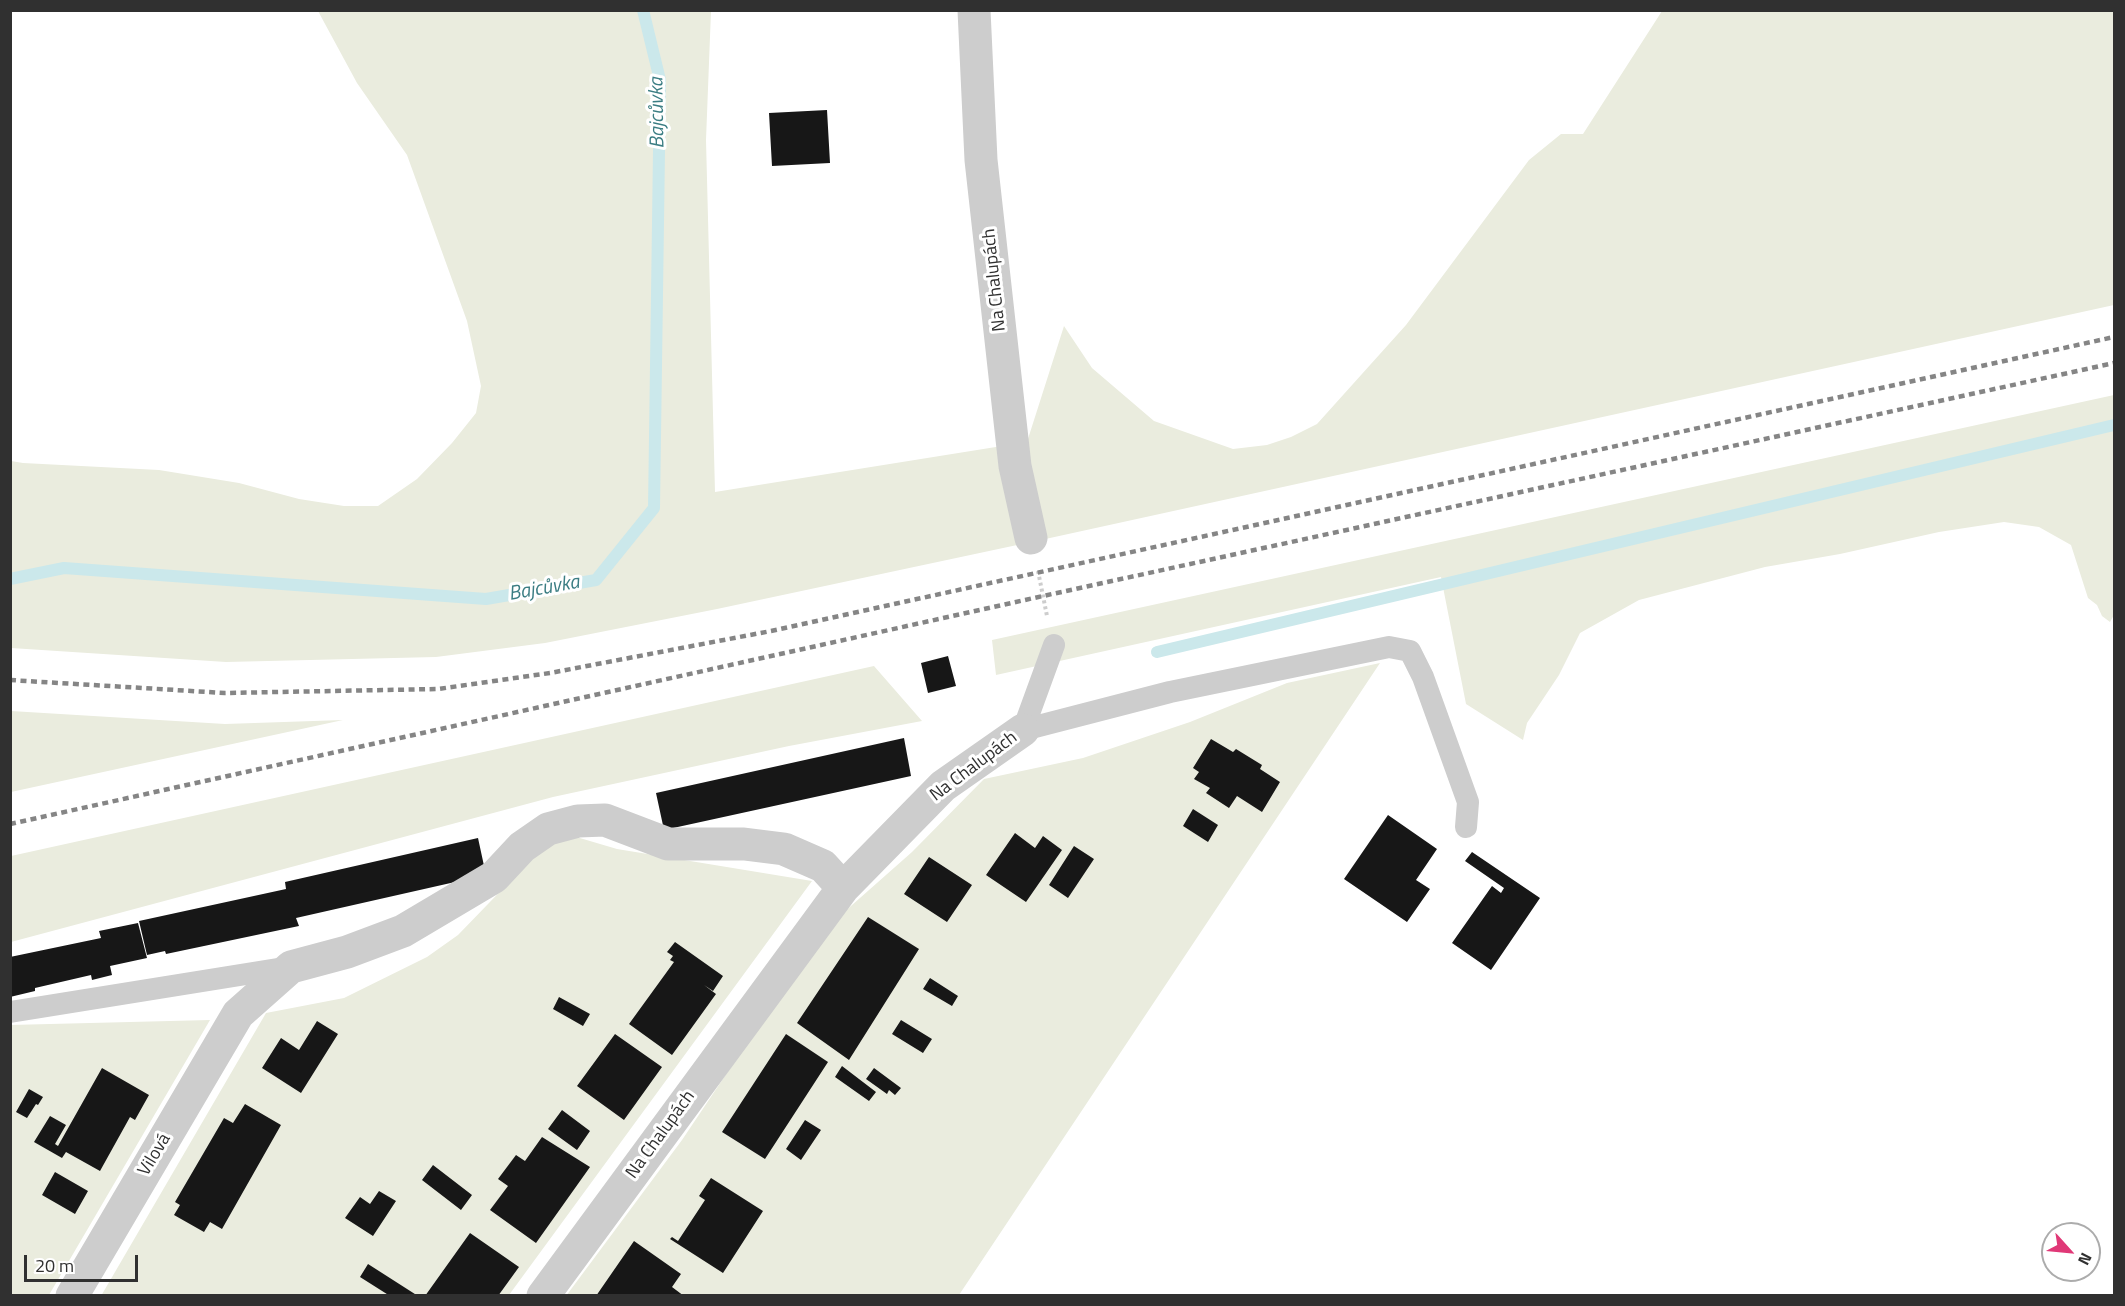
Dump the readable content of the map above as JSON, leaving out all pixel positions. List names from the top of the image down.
{
  "streets": {
    "street": ["Na Chalupách", "Vilová"]
  },
  "water": ["Bajcůvka"],
  "scale_bar": "20 m",
  "north": "bottom right"
}
